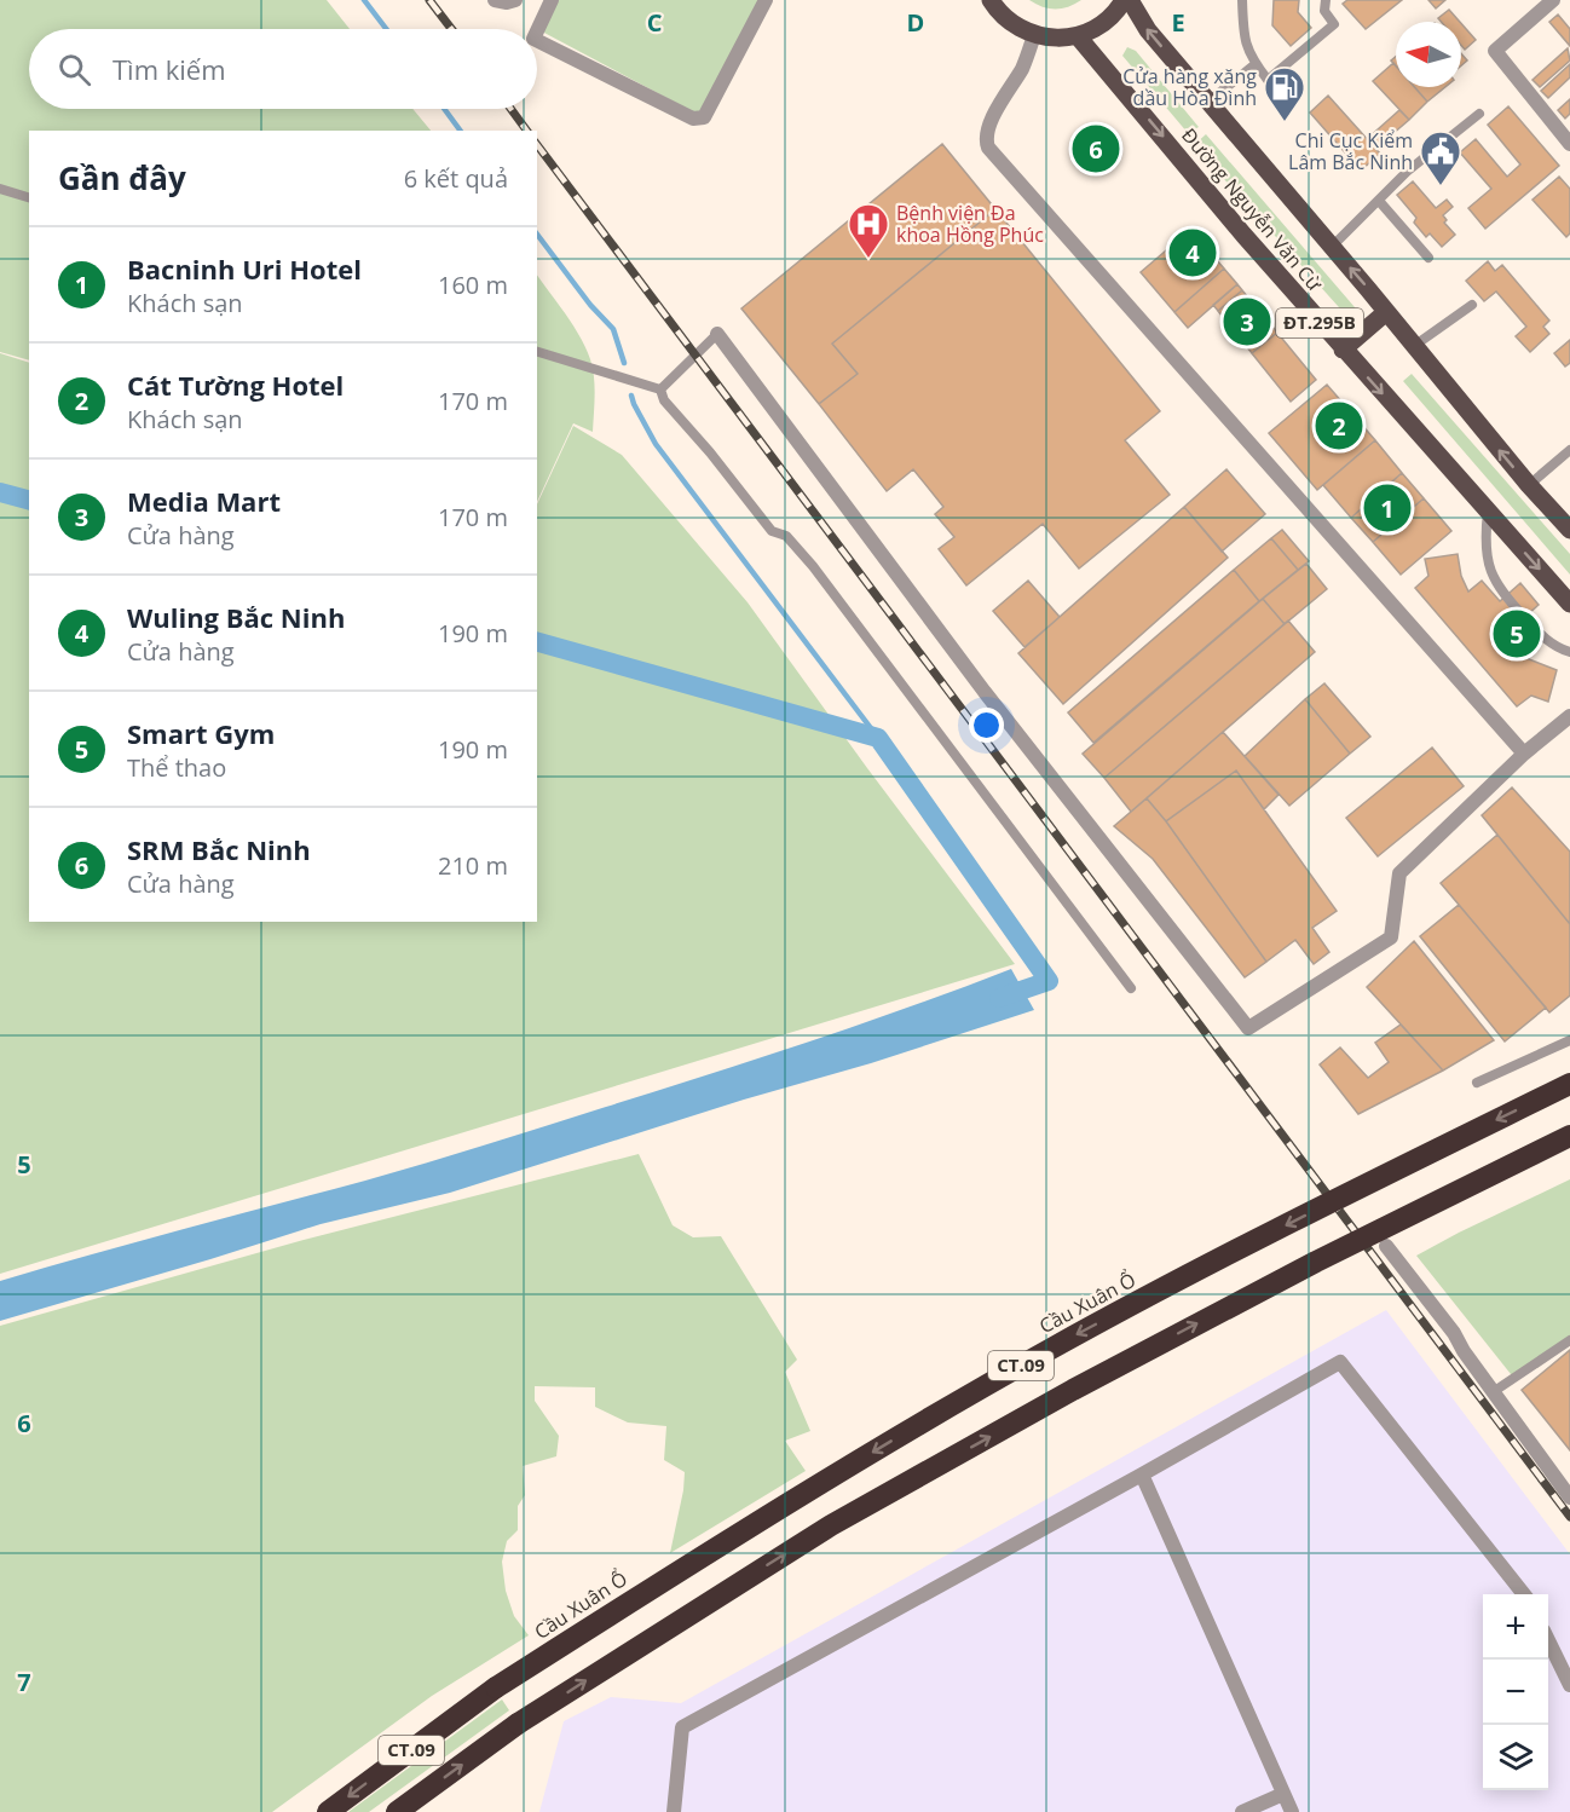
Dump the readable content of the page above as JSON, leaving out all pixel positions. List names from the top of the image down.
{
  "streets": {
    "highway": ["Cầu Xuân Ổ", "CT.09"],
    "main road": ["Đường Nguyễn Văn Cừ", "ĐT.295B"]
  },
  "places": {
    "fuel station": ["Cửa hàng xăng dầu Hòa Đình"],
    "public building": ["Chi Cục Kiểm Lâm Bắc Ninh"],
    "hospital": ["Bệnh viện Đa khoa Hồng Phúc"]
  },
  "north": "left",
  "page": {
    "search": "Tìm kiếm",
    "pins": [
      "6",
      "4",
      "3",
      "2",
      "1",
      "5"
    ],
    "heading": ["Gần đây", "6 kết quả"],
    "list": [
      {
        "mark": "1",
        "name": "Bacninh Uri Hotel",
        "note": "Khách sạn",
        "value": "160 m"
      },
      {
        "mark": "2",
        "name": "Cát Tường Hotel",
        "note": "Khách sạn",
        "value": "170 m"
      },
      {
        "mark": "3",
        "name": "Media Mart",
        "note": "Cửa hàng",
        "value": "170 m"
      },
      {
        "mark": "4",
        "name": "Wuling Bắc Ninh",
        "note": "Cửa hàng",
        "value": "190 m"
      },
      {
        "mark": "5",
        "name": "Smart Gym",
        "note": "Thể thao",
        "value": "190 m"
      },
      {
        "mark": "6",
        "name": "SRM Bắc Ninh",
        "note": "Cửa hàng",
        "value": "210 m"
      }
    ],
    "map_buttons": ["+", "−"]
  },
  "grid": {
    "columns": ["C", "D", "E"],
    "rows": ["5", "6", "7"]
  }
}
